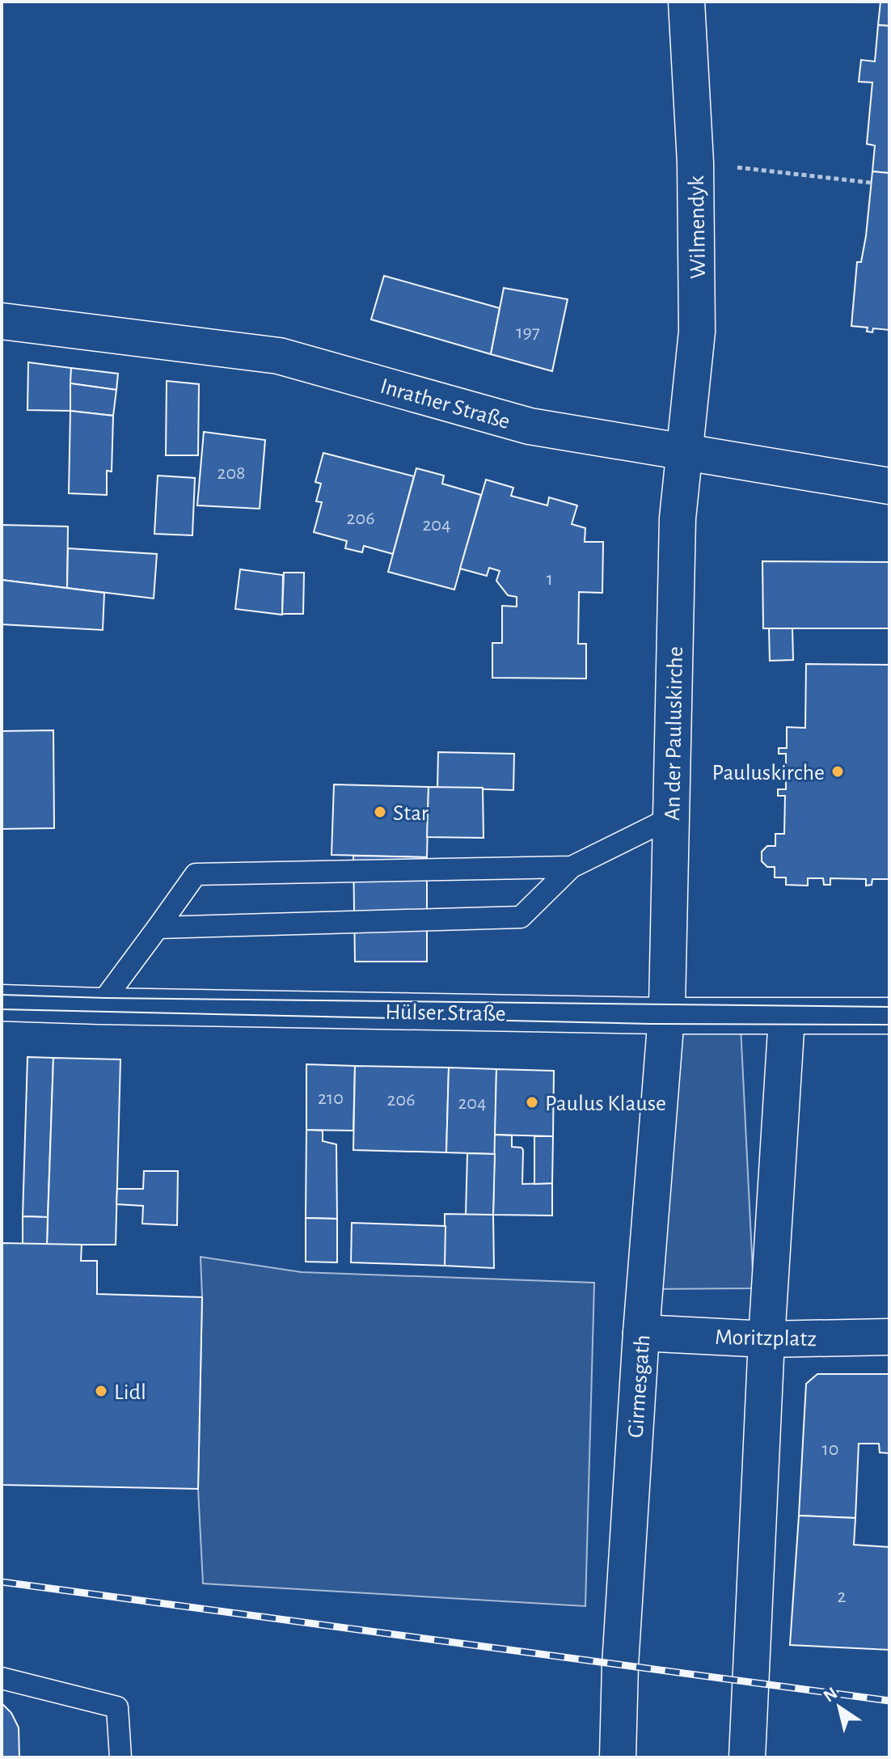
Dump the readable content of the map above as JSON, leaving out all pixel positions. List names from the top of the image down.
{
  "streets": {
    "street": [
      "Wilmendyk",
      "Inrather Straße",
      "An der Pauluskirche",
      "Hülser Straße",
      "Moritzplatz",
      "Girmesgath"
    ]
  },
  "crossings": [
    ["Wilmendyk", "Inrather Straße"],
    ["Wilmendyk", "An der Pauluskirche"],
    ["Inrather Straße", "An der Pauluskirche"],
    ["An der Pauluskirche", "Hülser Straße"],
    ["An der Pauluskirche", "Girmesgath"],
    ["Hülser Straße", "Girmesgath"],
    ["Moritzplatz", "Girmesgath"]
  ],
  "places": [
    "Pauluskirche",
    "Star",
    "Paulus Klause",
    "Lidl"
  ],
  "house_numbers": [
    "197",
    "208",
    "206",
    "204",
    "1",
    "210",
    "206",
    "204",
    "10",
    "2"
  ],
  "north": "top left"
}
